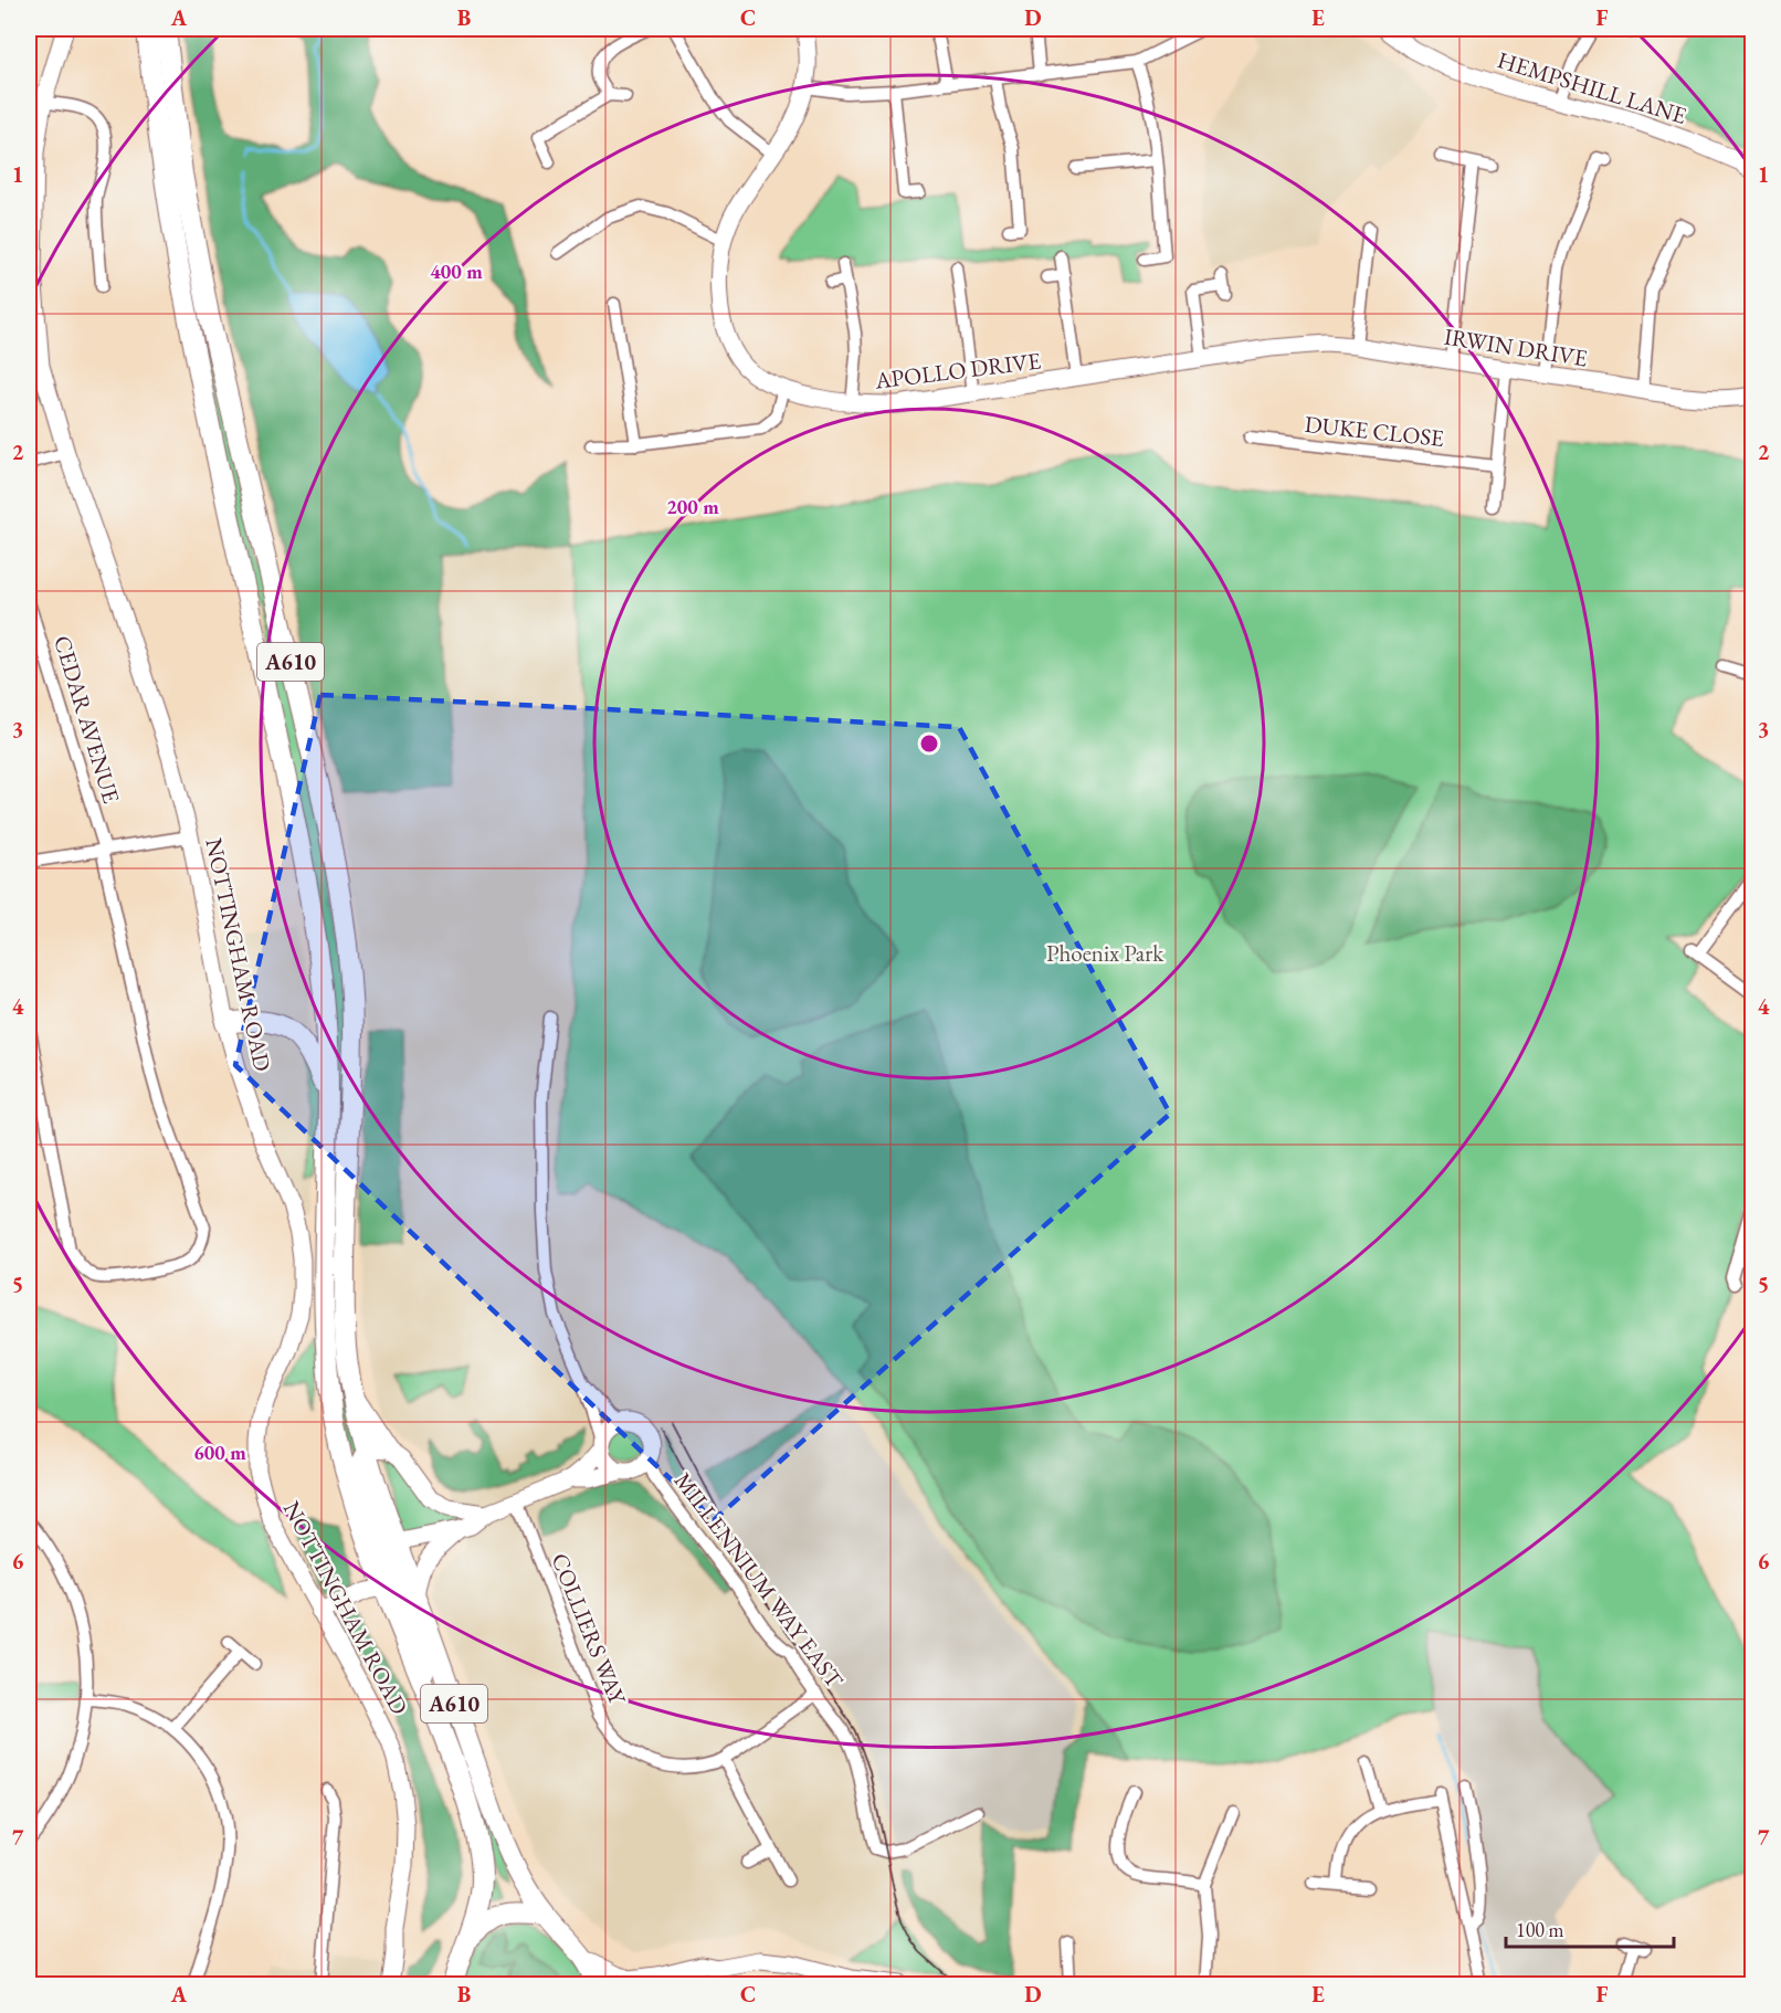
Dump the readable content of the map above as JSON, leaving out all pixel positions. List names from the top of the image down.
{
  "streets": {
    "highway": ["A610"],
    "street": [
      "HEMPSHILL LANE",
      "IRWIN DRIVE",
      "APOLLO DRIVE",
      "DUKE CLOSE",
      "CEDAR AVENUE",
      "NOTTINGHAM ROAD",
      "MILLENNIUM WAY EAST",
      "COLLIERS WAY"
    ]
  },
  "crossings": [
    ["IRWIN DRIVE", "APOLLO DRIVE"],
    ["MILLENNIUM WAY EAST", "COLLIERS WAY"]
  ],
  "parks": ["Phoenix Park"],
  "scale_bar": "100 m",
  "grid": {
    "columns": [
      "A",
      "B",
      "C",
      "D",
      "E",
      "F"
    ],
    "rows": [
      "1",
      "2",
      "3",
      "4",
      "5",
      "6",
      "7"
    ]
  },
  "rings": ["400 m", "200 m", "600 m"]
}
